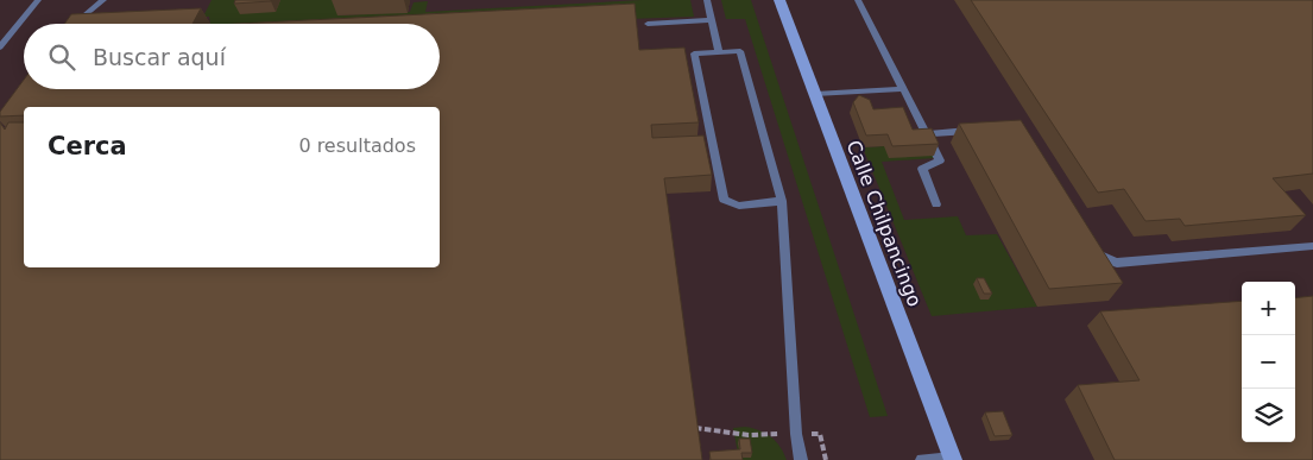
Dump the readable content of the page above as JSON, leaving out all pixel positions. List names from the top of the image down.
{
  "streets": {
    "street": ["Calle Chilpancingo"]
  },
  "page": {
    "search": "Buscar aquí",
    "heading": ["Cerca", "0 resultados"],
    "map_buttons": ["+", "−"]
  }
}
